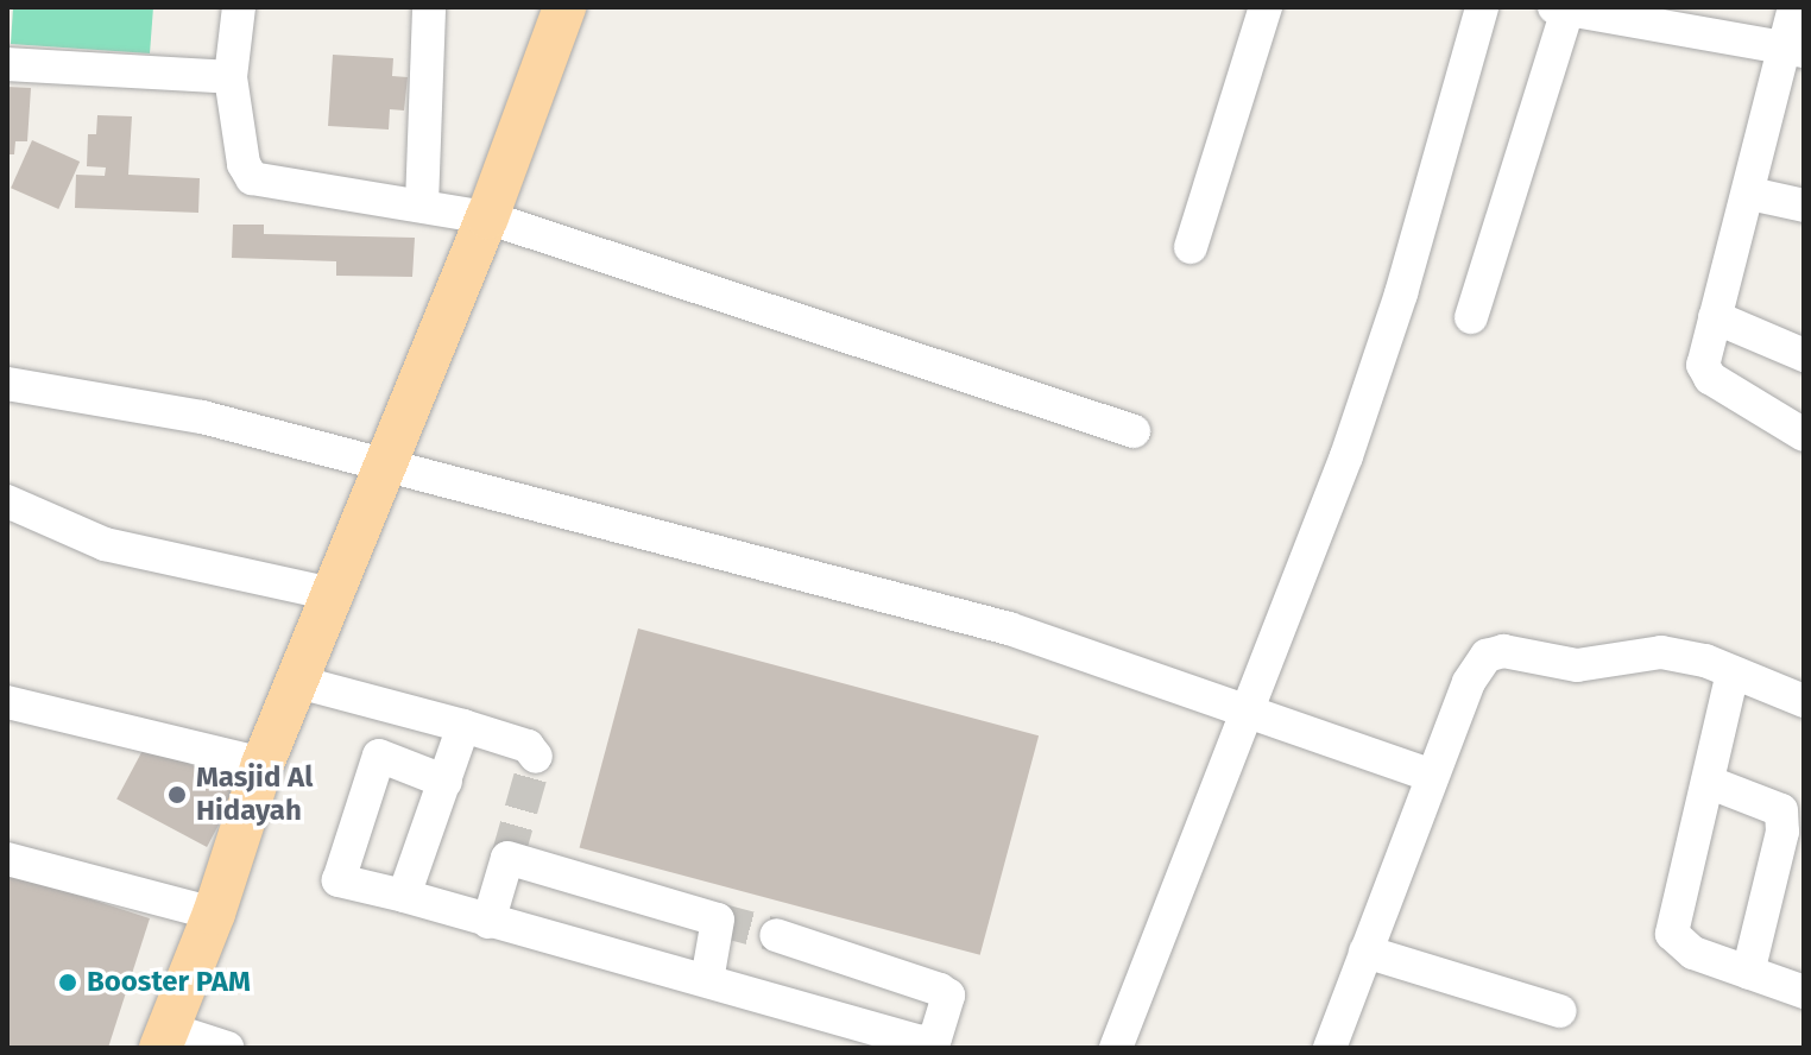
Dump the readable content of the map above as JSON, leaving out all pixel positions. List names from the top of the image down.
{
  "places": ["Masjid Al Hidayah", "Booster PAM"]
}
